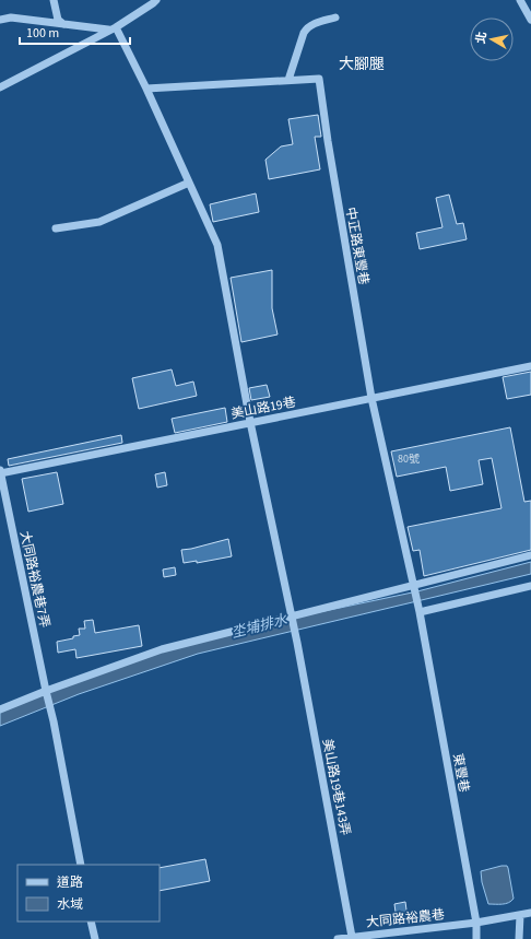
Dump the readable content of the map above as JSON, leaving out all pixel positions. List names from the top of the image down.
{
  "streets": {
    "street": [
      "中正路東豐巷",
      "美山路19巷",
      "大同路裕農巷7弄",
      "東豐巷",
      "美山路19巷143弄",
      "大同路裕農巷"
    ]
  },
  "crossings": [
    ["中正路東豐巷", "美山路19巷"],
    ["中正路東豐巷", "東豐巷"],
    ["美山路19巷", "大同路裕農巷7弄"],
    ["東豐巷", "大同路裕農巷"],
    ["美山路19巷143弄", "大同路裕農巷"]
  ],
  "districts": ["大腳腿"],
  "water": ["坔埔排水"],
  "house_numbers": ["80號"],
  "legend": ["道路", "水域"],
  "scale_bar": "100 m",
  "north": "left"
}
